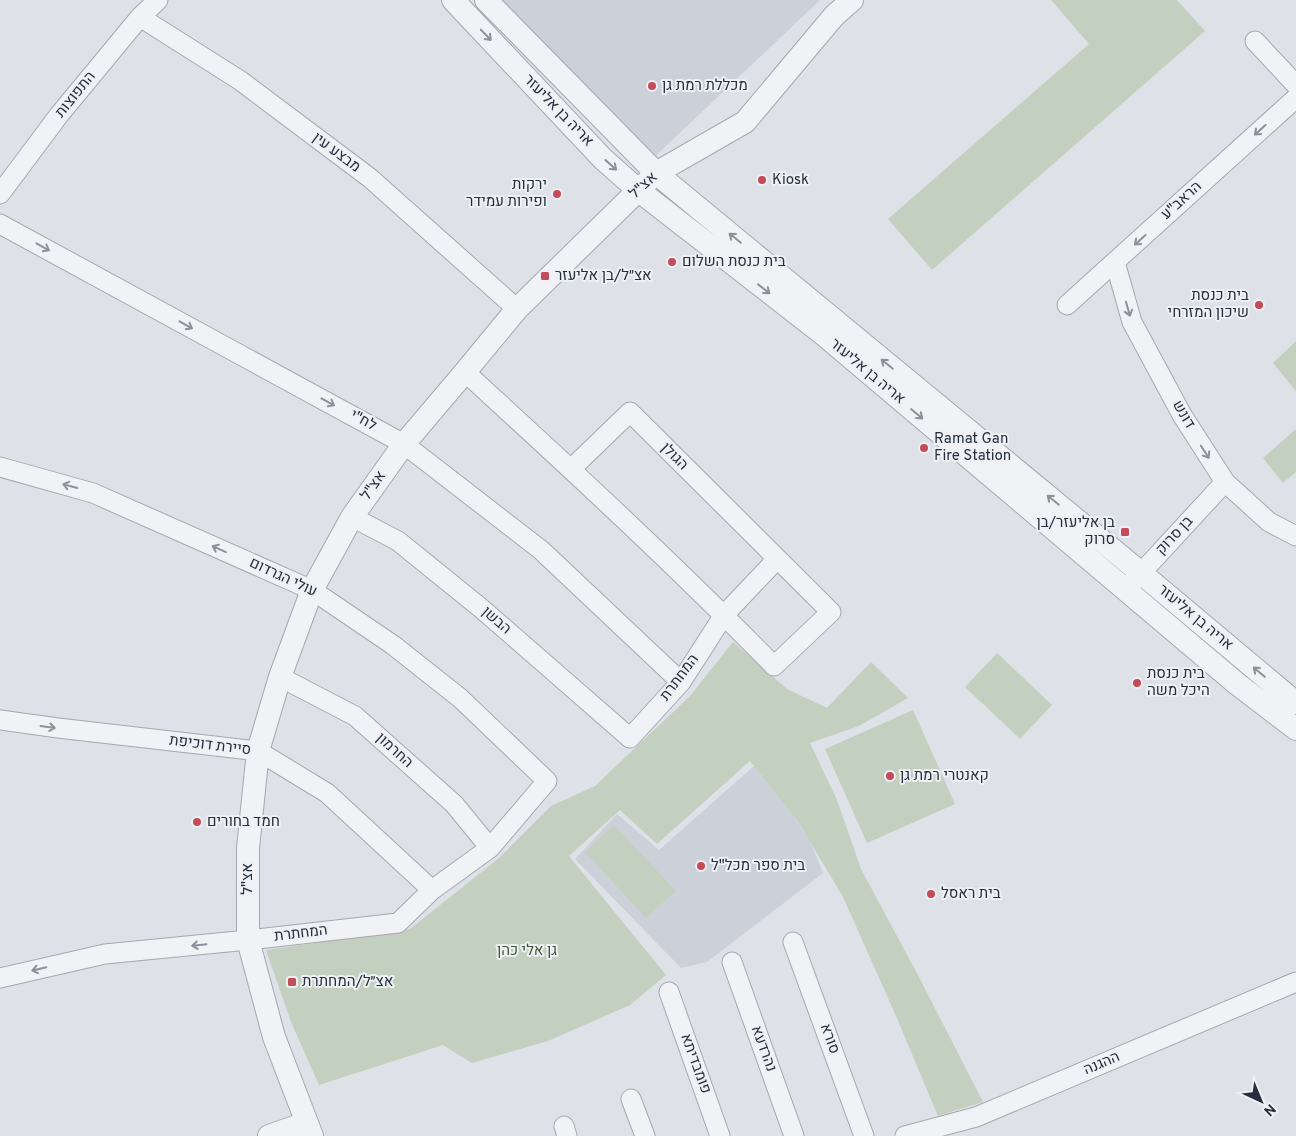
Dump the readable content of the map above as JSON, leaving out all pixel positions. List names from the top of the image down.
{
  "streets": {
    "street": [
      "התפוצות",
      "אריה בן אליעזר",
      "מבצע עין",
      "אצ\"ל",
      "הראב\"ע",
      "דונש",
      "לח\"י",
      "הגולן",
      "בן סרוק",
      "עולי הגרדום",
      "הבשן",
      "המחתרת",
      "סיירת דוכיפת",
      "החרמון",
      "סורא",
      "נהרדעא",
      "פומבדיתא",
      "ההגנה"
    ]
  },
  "crossings": [
    ["התפוצות", "מבצע עין"],
    ["אריה בן אליעזר", "אצ\"ל"],
    ["אריה בן אליעזר", "בן סרוק"],
    ["מבצע עין", "אצ\"ל"],
    ["אצ\"ל", "לח\"י"],
    ["אצ\"ל", "עולי הגרדום"],
    ["אצ\"ל", "הבשן"],
    ["אצ\"ל", "המחתרת"],
    ["אצ\"ל", "סיירת דוכיפת"],
    ["אצ\"ל", "החרמון"],
    ["הראב\"ע", "דונש"],
    ["דונש", "בן סרוק"],
    ["לח\"י", "המחתרת"],
    ["הגולן", "המחתרת"],
    ["עולי הגרדום", "המחתרת"],
    ["הבשן", "המחתרת"],
    ["המחתרת", "סיירת דוכיפת"],
    ["המחתרת", "החרמון"]
  ],
  "one_way": [
    "הראב\"ע",
    "דונש",
    "לח\"י",
    "עולי הגרדום",
    "סיירת דוכיפת"
  ],
  "parks": ["גן אלי כהן"],
  "places": {
    "other": [
      "מכללת רמת גן",
      "Kiosk",
      "ירקות ופירות עמידר",
      "בית כנסת השלום",
      "בית כנסת שיכון המזרחי",
      "Ramat Gan Fire Station",
      "בית כנסת היכל משה",
      "קאנטרי רמת גן",
      "חמד בחורים",
      "בית ספר מכל\"ל",
      "בית ראסל"
    ],
    "transit": ["אצ״ל/בן אליעזר", "בן אליעזר/בן סרוק", "אצ״ל/המחתרת"]
  },
  "north": "bottom right"
}
